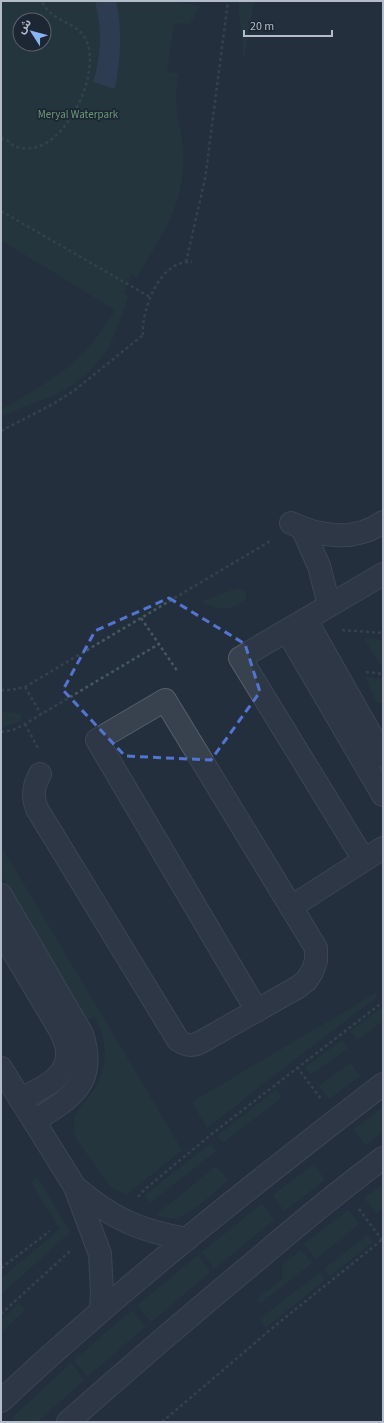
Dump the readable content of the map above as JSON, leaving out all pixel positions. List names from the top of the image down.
{
  "parks": ["Meryal Waterpark"],
  "scale_bar": "20 m",
  "north": "top left"
}
